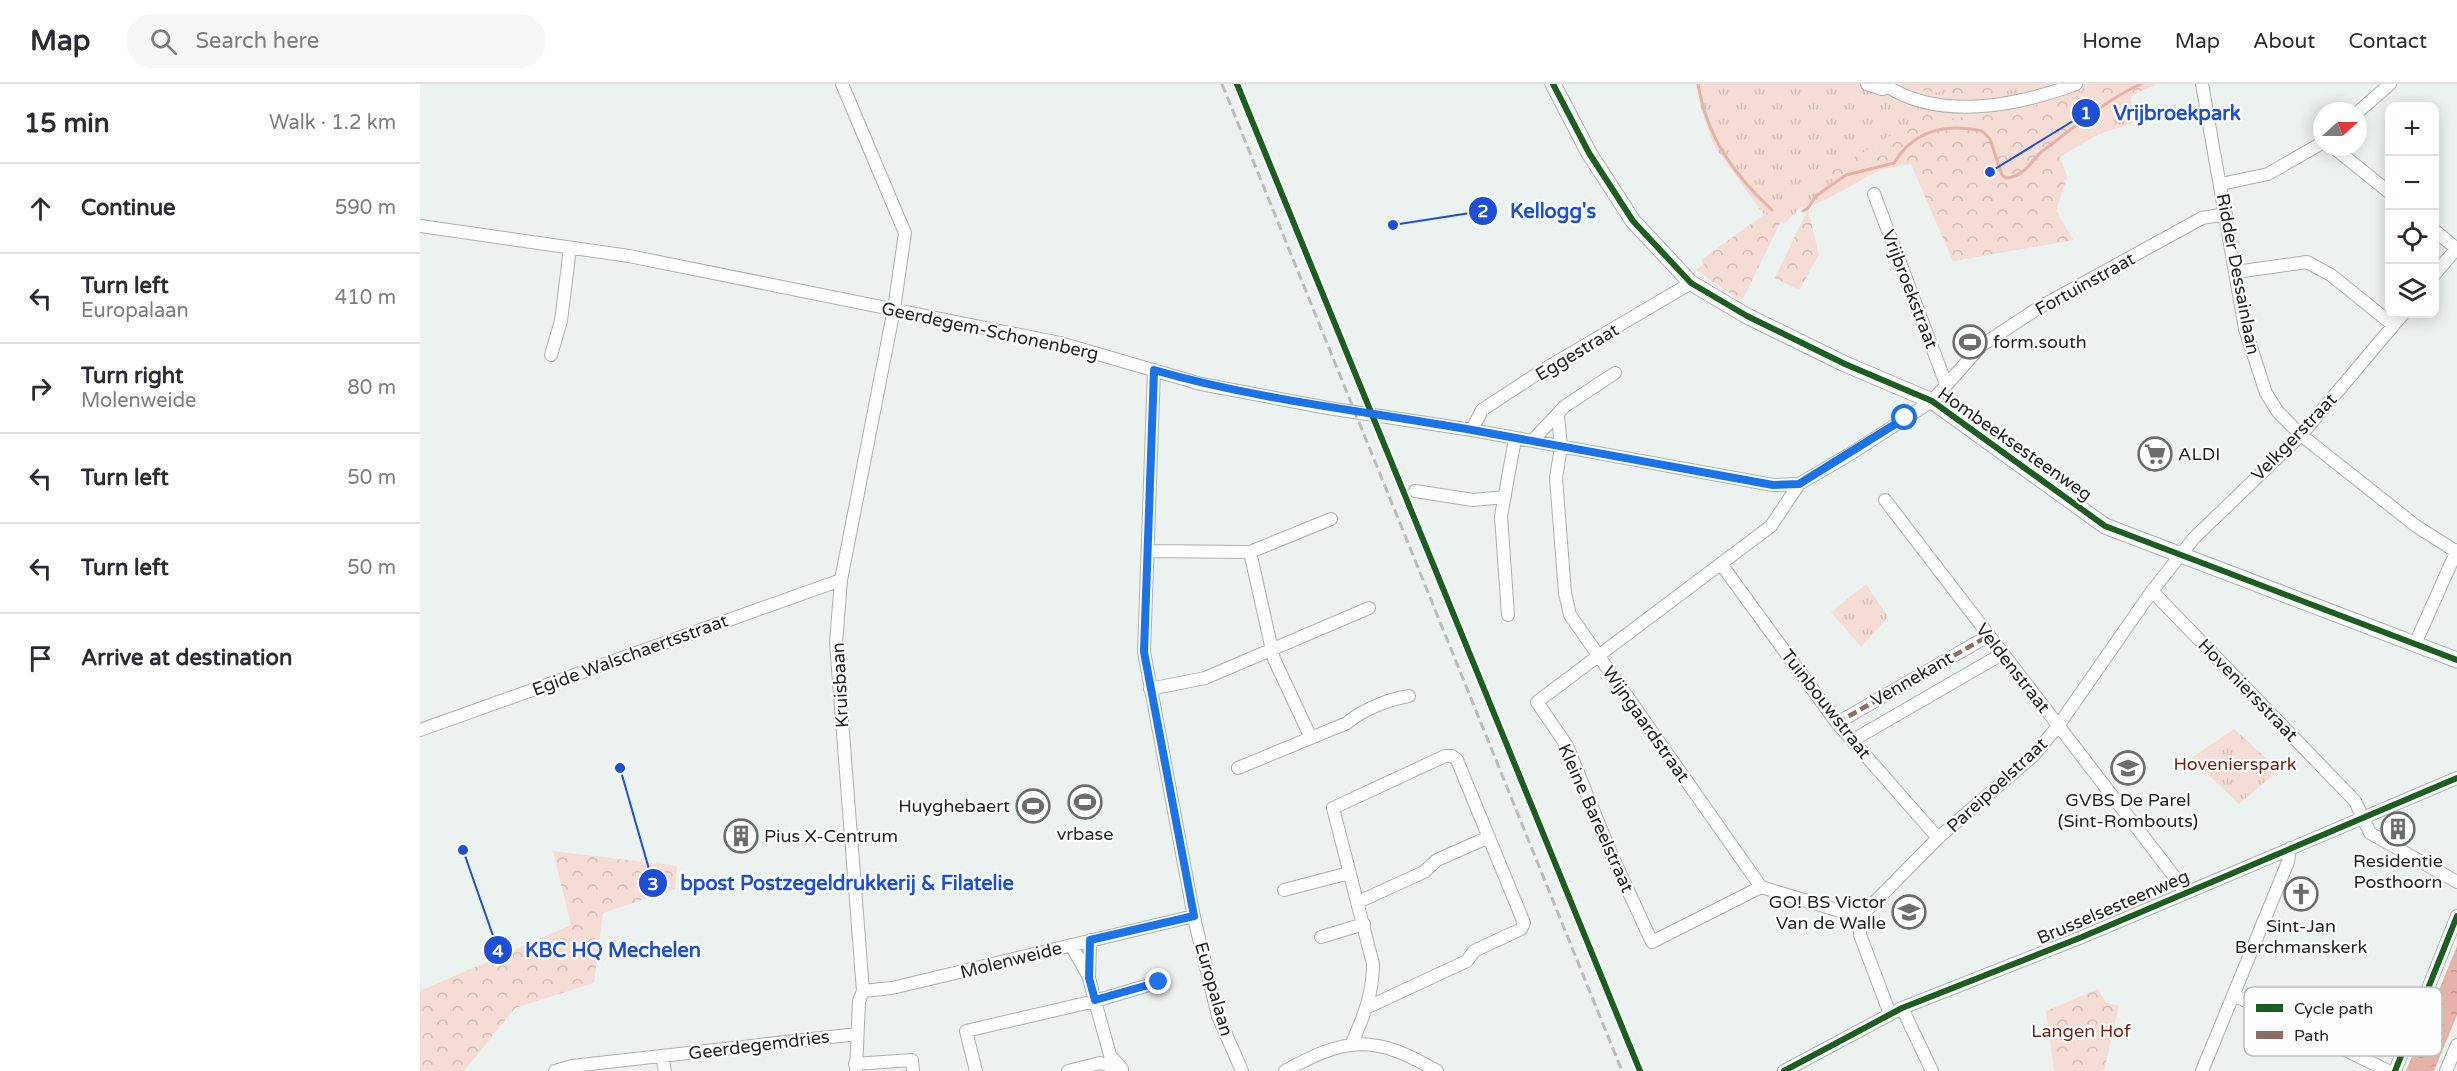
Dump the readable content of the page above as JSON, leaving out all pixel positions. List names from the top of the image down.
{
  "streets": {
    "main road": ["Hombeeksesteenweg"],
    "street": [
      "Ridder Dessainlaan",
      "Fortuinstraat",
      "Vrijbroekstraat",
      "Geerdegem-Schonenberg",
      "Eggestraat",
      "Velkgerstraat",
      "Egide Walschaertsstraat",
      "Veldenstraat",
      "Vennekant",
      "Kruisbaan",
      "Hoveniersstraat",
      "Tuinbouwstraat",
      "Wijngaardstraat",
      "Pareipoelstraat",
      "Kleine Bareelstraat",
      "Brusselsesteenweg",
      "Molenweide",
      "Europalaan",
      "Geerdegemdries"
    ]
  },
  "crossings": [
    ["Ridder Dessainlaan", "Fortuinstraat"],
    ["Ridder Dessainlaan", "Velkgerstraat"],
    ["Fortuinstraat", "Vrijbroekstraat"],
    ["Fortuinstraat", "Geerdegem-Schonenberg"],
    ["Fortuinstraat", "Hombeeksesteenweg"],
    ["Geerdegem-Schonenberg", "Eggestraat"],
    ["Geerdegem-Schonenberg", "Hombeeksesteenweg"],
    ["Geerdegem-Schonenberg", "Kruisbaan"],
    ["Geerdegem-Schonenberg", "Wijngaardstraat"],
    ["Geerdegem-Schonenberg", "Kleine Bareelstraat"],
    ["Geerdegem-Schonenberg", "Europalaan"],
    ["Eggestraat", "Hombeeksesteenweg"],
    ["Velkgerstraat", "Hombeeksesteenweg"],
    ["Velkgerstraat", "Pareipoelstraat"],
    ["Hombeeksesteenweg", "Pareipoelstraat"],
    ["Egide Walschaertsstraat", "Kruisbaan"],
    ["Veldenstraat", "Vennekant"],
    ["Veldenstraat", "Pareipoelstraat"],
    ["Veldenstraat", "Brusselsesteenweg"],
    ["Vennekant", "Tuinbouwstraat"],
    ["Kruisbaan", "Molenweide"],
    ["Kruisbaan", "Geerdegemdries"],
    ["Hoveniersstraat", "Pareipoelstraat"],
    ["Hoveniersstraat", "Brusselsesteenweg"],
    ["Tuinbouwstraat", "Pareipoelstraat"],
    ["Tuinbouwstraat", "Kleine Bareelstraat"],
    ["Wijngaardstraat", "Kleine Bareelstraat"],
    ["Molenweide", "Europalaan"]
  ],
  "parks": ["Hovenierspark", "Langen Hof"],
  "places": {
    "other": [
      "Vrijbroekpark",
      "Kellogg's",
      "bpost Postzegeldrukkerij & Filatelie",
      "KBC HQ Mechelen"
    ],
    "sports": ["form.south", "vrbase", "Huyghebaert"],
    "supermarket": ["ALDI"],
    "school or university": ["GVBS De Parel (Sint-Rombouts)", "GO! BS Victor Van de Walle"],
    "building": ["Residentie Posthoorn", "Pius X-Centrum"],
    "church": ["Sint-Jan Berchmanskerk"]
  },
  "legend": ["Cycle path", "Path"],
  "north": "right",
  "page": {
    "header": "Map",
    "search": "Search here",
    "nav": [
      "Home",
      "Map",
      "About",
      "Contact"
    ],
    "heading": ["15 min", "Walk · 1.2 km"],
    "map_buttons": ["+", "−"],
    "list": [
      ["Continue", "590 m"],
      ["Turn left", "Europalaan", "410 m"],
      ["Turn right", "Molenweide", "80 m"],
      ["Turn left", "50 m"],
      ["Turn left", "50 m"],
      "Arrive at destination"
    ]
  }
}
